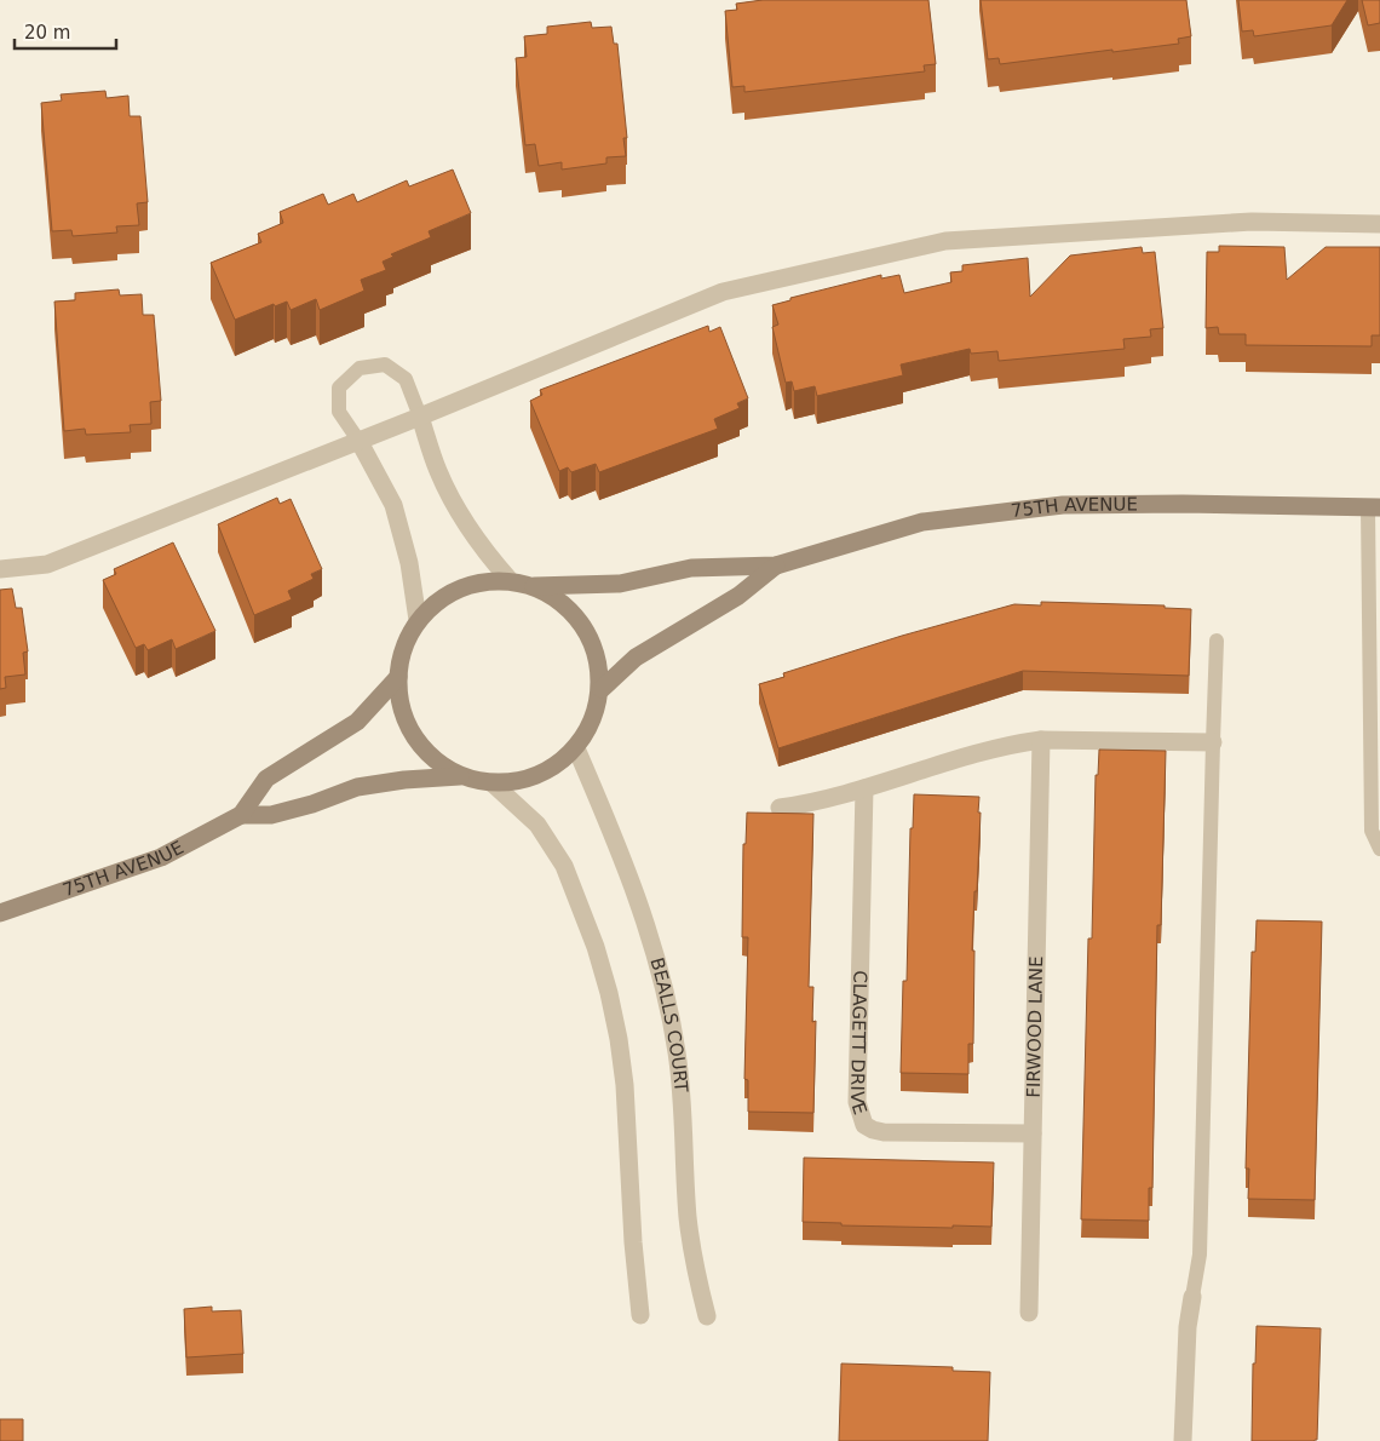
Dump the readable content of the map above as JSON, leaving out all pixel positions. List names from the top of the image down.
{
  "streets": {
    "street": [
      "75TH AVENUE",
      "BEALLS COURT",
      "FIRWOOD LANE",
      "CLAGETT DRIVE"
    ]
  },
  "crossings": [
    ["75TH AVENUE", "BEALLS COURT"],
    ["FIRWOOD LANE", "CLAGETT DRIVE"]
  ],
  "scale_bar": "20 m"
}
